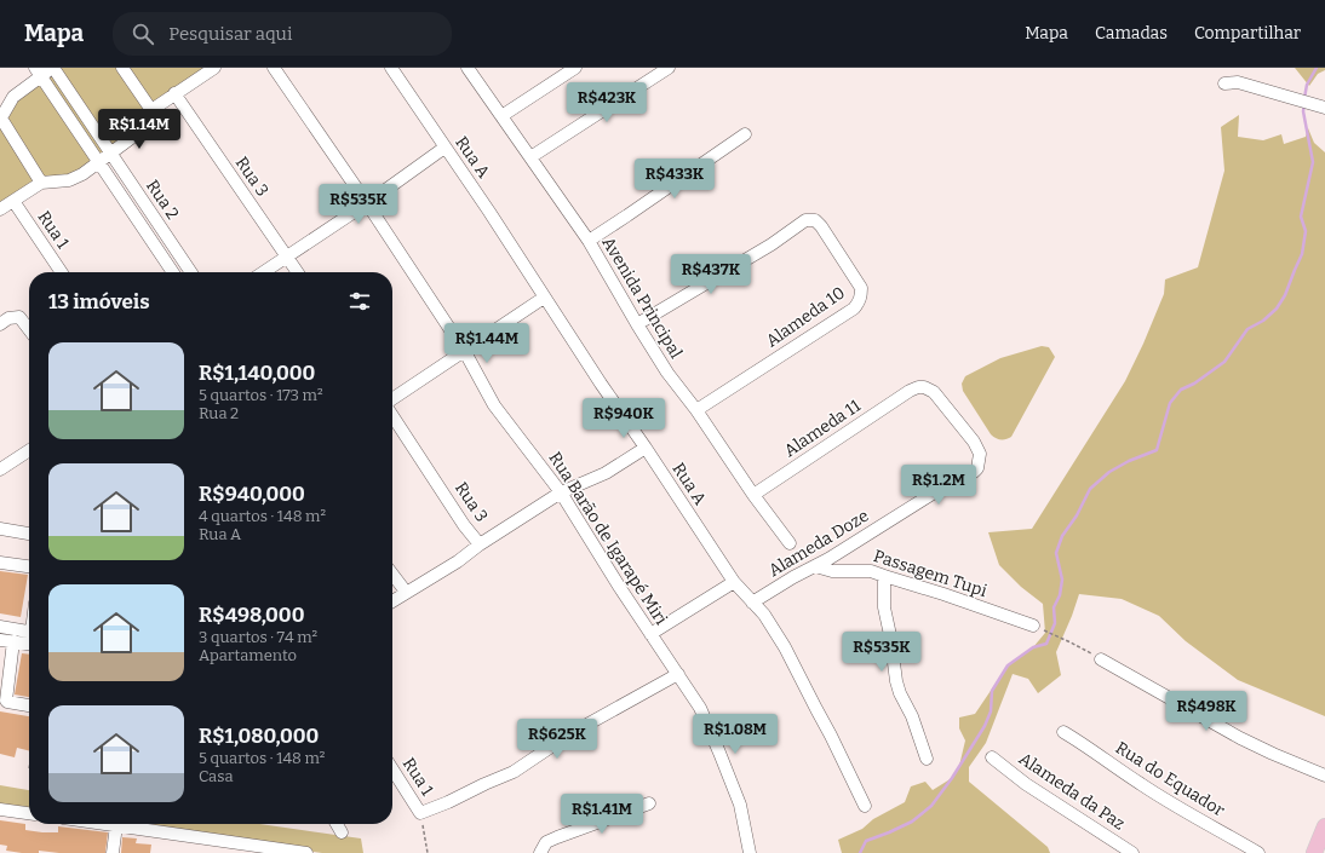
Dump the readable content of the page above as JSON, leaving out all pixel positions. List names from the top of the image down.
{
  "streets": {
    "street": [
      "Rua A",
      "Rua 3",
      "Rua 2",
      "Rua 1",
      "Avenida Principal",
      "Alameda 10",
      "Alameda 11",
      "Rua Barão de Igarapé Miri",
      "Alameda Doze",
      "Passagem Tupi",
      "Rua do Equador",
      "Alameda da Paz"
    ]
  },
  "crossings": [
    ["Rua A", "Alameda Doze"],
    ["Avenida Principal", "Alameda 10"],
    ["Avenida Principal", "Alameda 11"],
    ["Alameda 11", "Alameda Doze"],
    ["Alameda Doze", "Passagem Tupi"]
  ],
  "page": {
    "header": "Mapa",
    "search": "Pesquisar aqui",
    "nav": ["Mapa", "Camadas", "Compartilhar"],
    "price": [
      "R$423K",
      "R$1.14M",
      "R$433K",
      "R$535K",
      "R$437K",
      "R$1.44M",
      "R$940K",
      "R$1.2M",
      "R$535K",
      "R$498K",
      "R$1.08M",
      "R$625K",
      "R$1.41M"
    ],
    "heading": "13 imóveis",
    "list": [
      {
        "name": "R$1,140,000",
        "note": "5 quartos · 173 m² · Rua 2"
      },
      {
        "name": "R$940,000",
        "note": "4 quartos · 148 m² · Rua A"
      },
      {
        "name": "R$498,000",
        "note": "3 quartos · 74 m² · Apartamento"
      },
      {
        "name": "R$1,080,000",
        "note": "5 quartos · 148 m² · Casa"
      }
    ]
  }
}
